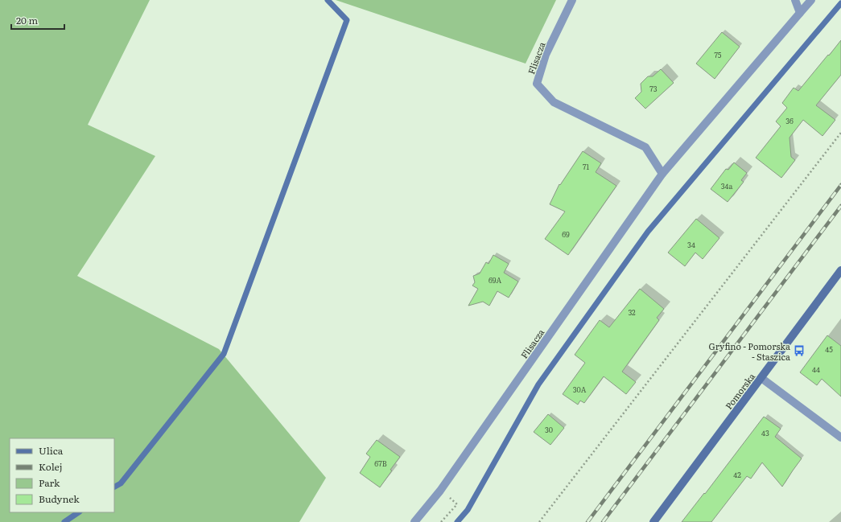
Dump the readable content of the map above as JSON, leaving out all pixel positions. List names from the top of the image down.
{
  "streets": {
    "street": ["Flisacza", "Pomorska"]
  },
  "places": {
    "bus stop": ["Gryfino - Pomorska - Staszica"]
  },
  "house_numbers": [
    "75",
    "73",
    "36",
    "71",
    "34a",
    "69",
    "34",
    "69A",
    "32",
    "45",
    "44",
    "30A",
    "30",
    "43",
    "67B",
    "42"
  ],
  "legend": [
    "Ulica",
    "Kolej",
    "Park",
    "Budynek"
  ],
  "scale_bar": "20 m"
}
